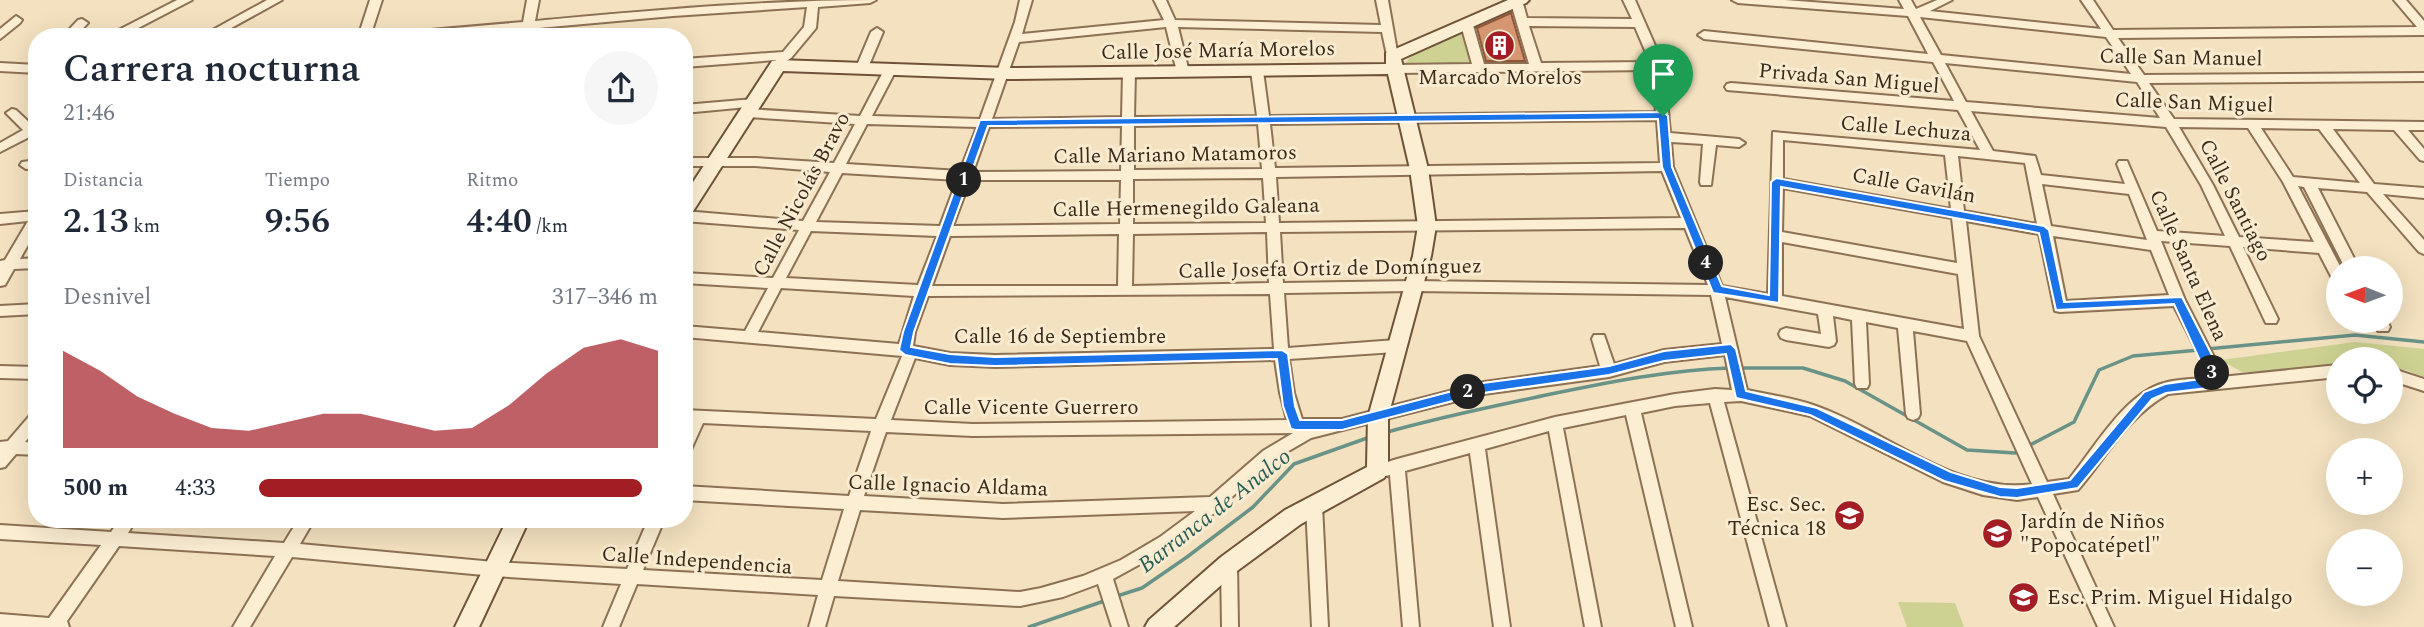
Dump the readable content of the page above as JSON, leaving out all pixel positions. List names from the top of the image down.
{
  "streets": {
    "street": [
      "Calle José María Morelos",
      "Calle San Manuel",
      "Privada San Miguel",
      "Calle San Miguel",
      "Calle Lechuza",
      "Calle Mariano Matamoros",
      "Calle Gavilán",
      "Calle Nicolás Bravo",
      "Calle Santiago",
      "Calle Hermenegildo Galeana",
      "Calle Santa Elena",
      "Calle Josefa Ortiz de Domínguez",
      "Calle 16 de Septiembre",
      "Calle Vicente Guerrero",
      "Calle Ignacio Aldama",
      "Calle Independencia"
    ]
  },
  "crossings": [
    ["Calle José María Morelos", "Calle Nicolás Bravo"],
    ["Calle San Manuel", "Calle Santiago"],
    ["Privada San Miguel", "Calle San Miguel"],
    ["Calle San Miguel", "Calle Santiago"],
    ["Calle Lechuza", "Calle Gavilán"],
    ["Calle Mariano Matamoros", "Calle Nicolás Bravo"],
    ["Calle Gavilán", "Calle Santiago"],
    ["Calle Gavilán", "Calle Santa Elena"],
    ["Calle Nicolás Bravo", "Calle Hermenegildo Galeana"],
    ["Calle Nicolás Bravo", "Calle Josefa Ortiz de Domínguez"],
    ["Calle Nicolás Bravo", "Calle 16 de Septiembre"],
    ["Calle Vicente Guerrero", "Calle Independencia"],
    ["Calle Ignacio Aldama", "Calle Independencia"]
  ],
  "water": ["Barranca de Analco"],
  "places": {
    "building": ["Marcado Morelos"],
    "school or university": ["Esc. Sec. Técnica 18", "Jardín de Niños \"Popocatépetl\"", "Esc. Prim. Miguel Hidalgo"]
  },
  "north": "left",
  "page": {
    "heading": ["Carrera nocturna", "21:46"],
    "stats": [
      ["Distancia", "2.13 km"],
      ["Tiempo", "9:56"],
      ["Ritmo", "4:40 /km"]
    ],
    "pins": [
      "1",
      "4",
      "3",
      "2"
    ],
    "map_buttons": ["+", "−"],
    "chart": ["Desnivel", "317–346 m"],
    "list": [
      {
        "name": "500 m",
        "note": "4:33"
      }
    ]
  }
}
